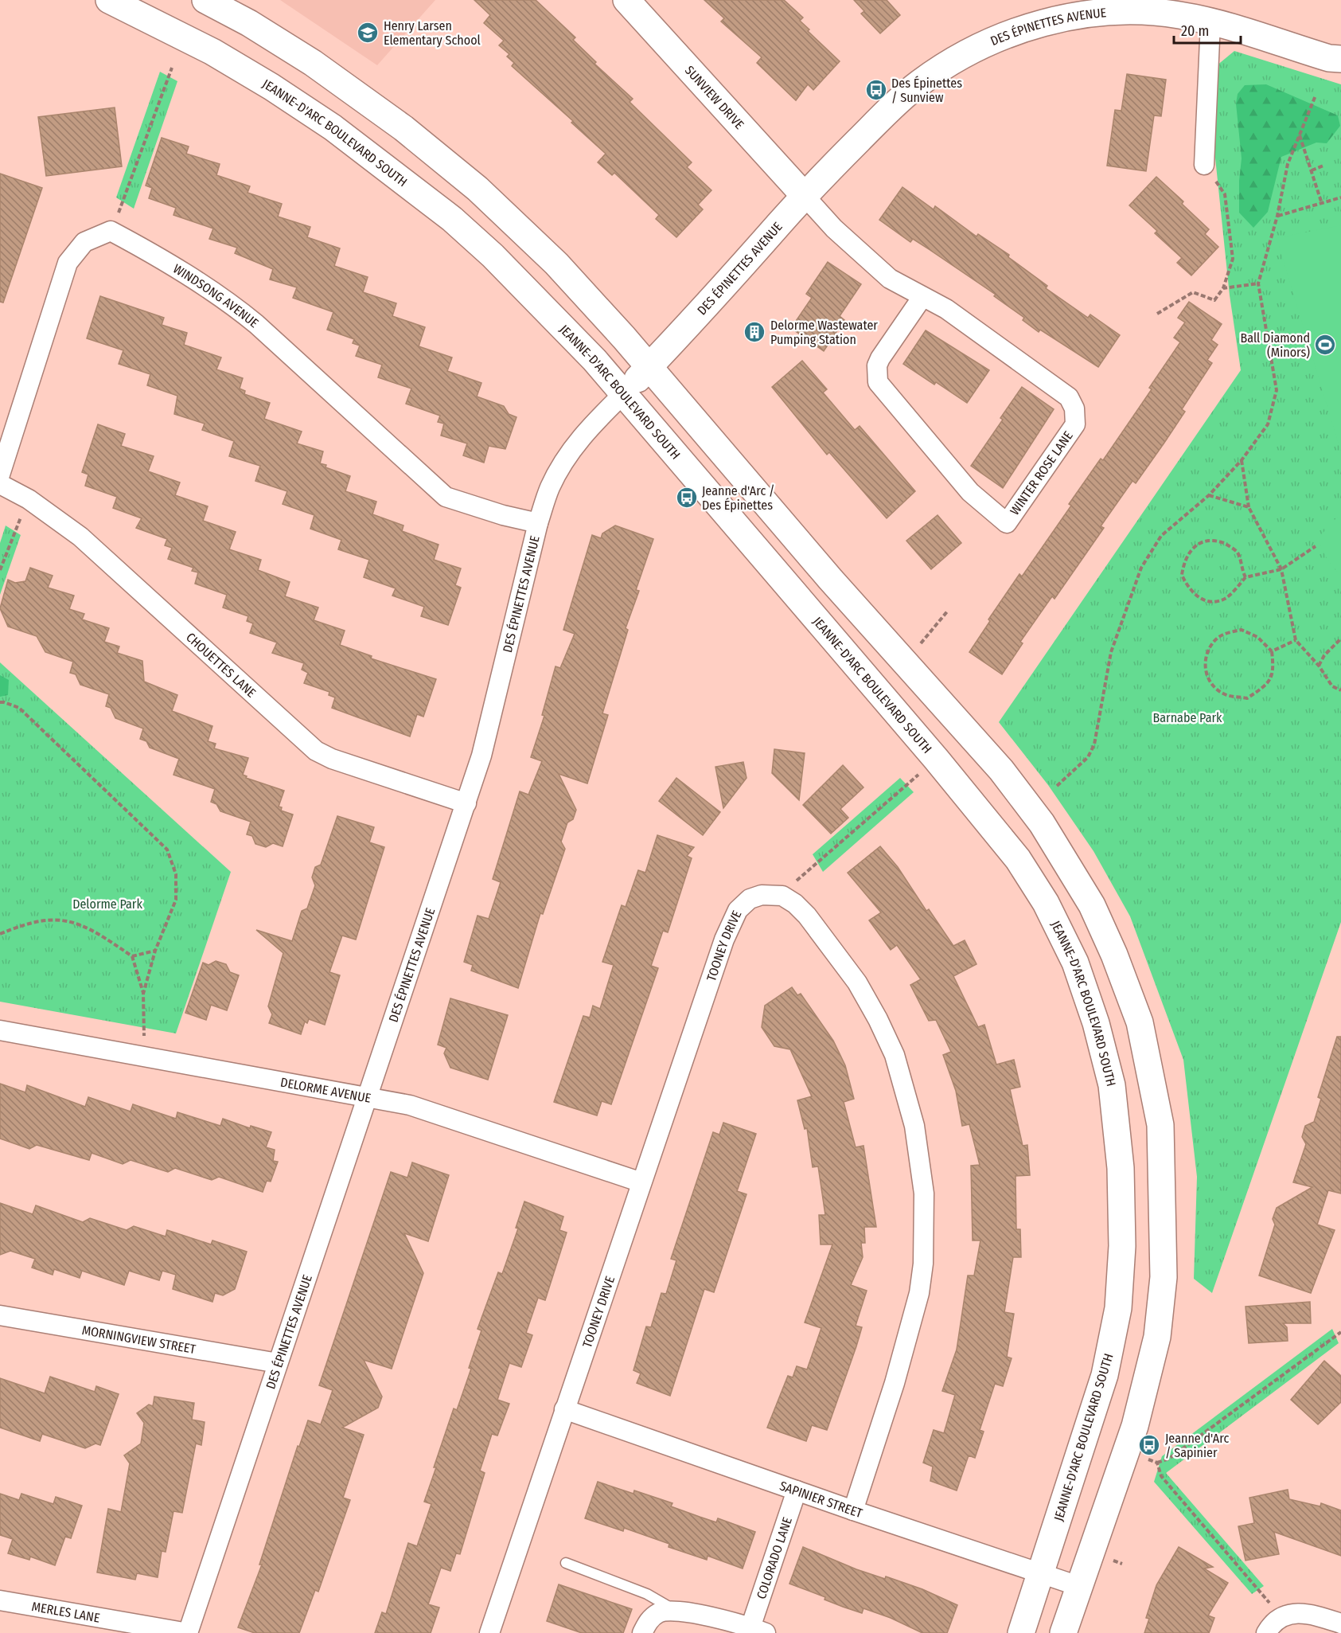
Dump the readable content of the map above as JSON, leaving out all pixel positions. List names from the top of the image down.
{
  "streets": {
    "main road": ["DES ÉPINETTES AVENUE", "SUNVIEW DRIVE", "JEANNE-D'ARC BOULEVARD SOUTH"],
    "street": [
      "WINDSONG AVENUE",
      "WINTER ROSE LANE",
      "CHOUETTES LANE",
      "TOONEY DRIVE",
      "DELORME AVENUE",
      "MORNINGVIEW STREET",
      "SAPINIER STREET",
      "COLORADO LANE",
      "MERLES LANE"
    ]
  },
  "crossings": [
    ["DES ÉPINETTES AVENUE", "SUNVIEW DRIVE"],
    ["DES ÉPINETTES AVENUE", "JEANNE-D'ARC BOULEVARD SOUTH"],
    ["DES ÉPINETTES AVENUE", "WINDSONG AVENUE"],
    ["DES ÉPINETTES AVENUE", "WINTER ROSE LANE"],
    ["DES ÉPINETTES AVENUE", "CHOUETTES LANE"],
    ["DES ÉPINETTES AVENUE", "DELORME AVENUE"],
    ["DES ÉPINETTES AVENUE", "MORNINGVIEW STREET"],
    ["DES ÉPINETTES AVENUE", "MERLES LANE"],
    ["SUNVIEW DRIVE", "WINTER ROSE LANE"],
    ["JEANNE-D'ARC BOULEVARD SOUTH", "SAPINIER STREET"],
    ["TOONEY DRIVE", "DELORME AVENUE"],
    ["TOONEY DRIVE", "SAPINIER STREET"],
    ["SAPINIER STREET", "COLORADO LANE"]
  ],
  "parks": ["Barnabe Park", "Delorme Park"],
  "places": {
    "school or university": ["Henry Larsen Elementary School"],
    "bus stop": ["Des Épinettes / Sunview", "Jeanne d'Arc / Des Épinettes", "Jeanne d'Arc / Sapinier"],
    "building": ["Delorme Wastewater Pumping Station"],
    "sports": ["Ball Diamond (Minors)"]
  },
  "scale_bar": "20 m"
}
